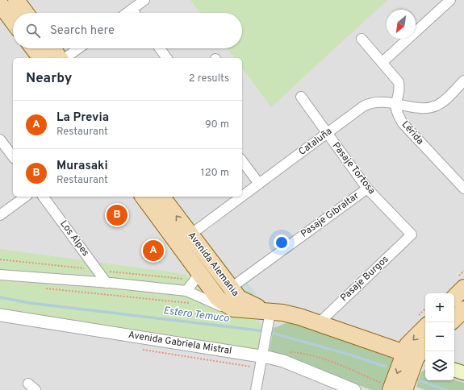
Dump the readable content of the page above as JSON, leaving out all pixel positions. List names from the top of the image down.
{
  "streets": {
    "main road": ["Avenida Alemania"],
    "street": [
      "Lérida",
      "Cataluña",
      "Pasaje Tortosa",
      "Pasaje Gibraltar",
      "Los Alpes",
      "Pasaje Burgos",
      "Avenida Gabriela Mistral"
    ]
  },
  "crossings": [
    ["Lérida", "Cataluña"],
    ["Cataluña", "Pasaje Tortosa"],
    ["Cataluña", "Avenida Alemania"],
    ["Pasaje Tortosa", "Pasaje Gibraltar"],
    ["Pasaje Tortosa", "Pasaje Burgos"],
    ["Pasaje Gibraltar", "Avenida Alemania"]
  ],
  "water": ["Estero Temuco"],
  "north": "bottom left",
  "page": {
    "search": "Search here",
    "heading": ["Nearby", "2 results"],
    "list": [
      {
        "mark": "A",
        "name": "La Previa",
        "note": "Restaurant",
        "value": "90 m"
      },
      {
        "mark": "B",
        "name": "Murasaki",
        "note": "Restaurant",
        "value": "120 m"
      }
    ],
    "pins": ["B", "A"],
    "map_buttons": ["+", "−"]
  }
}
